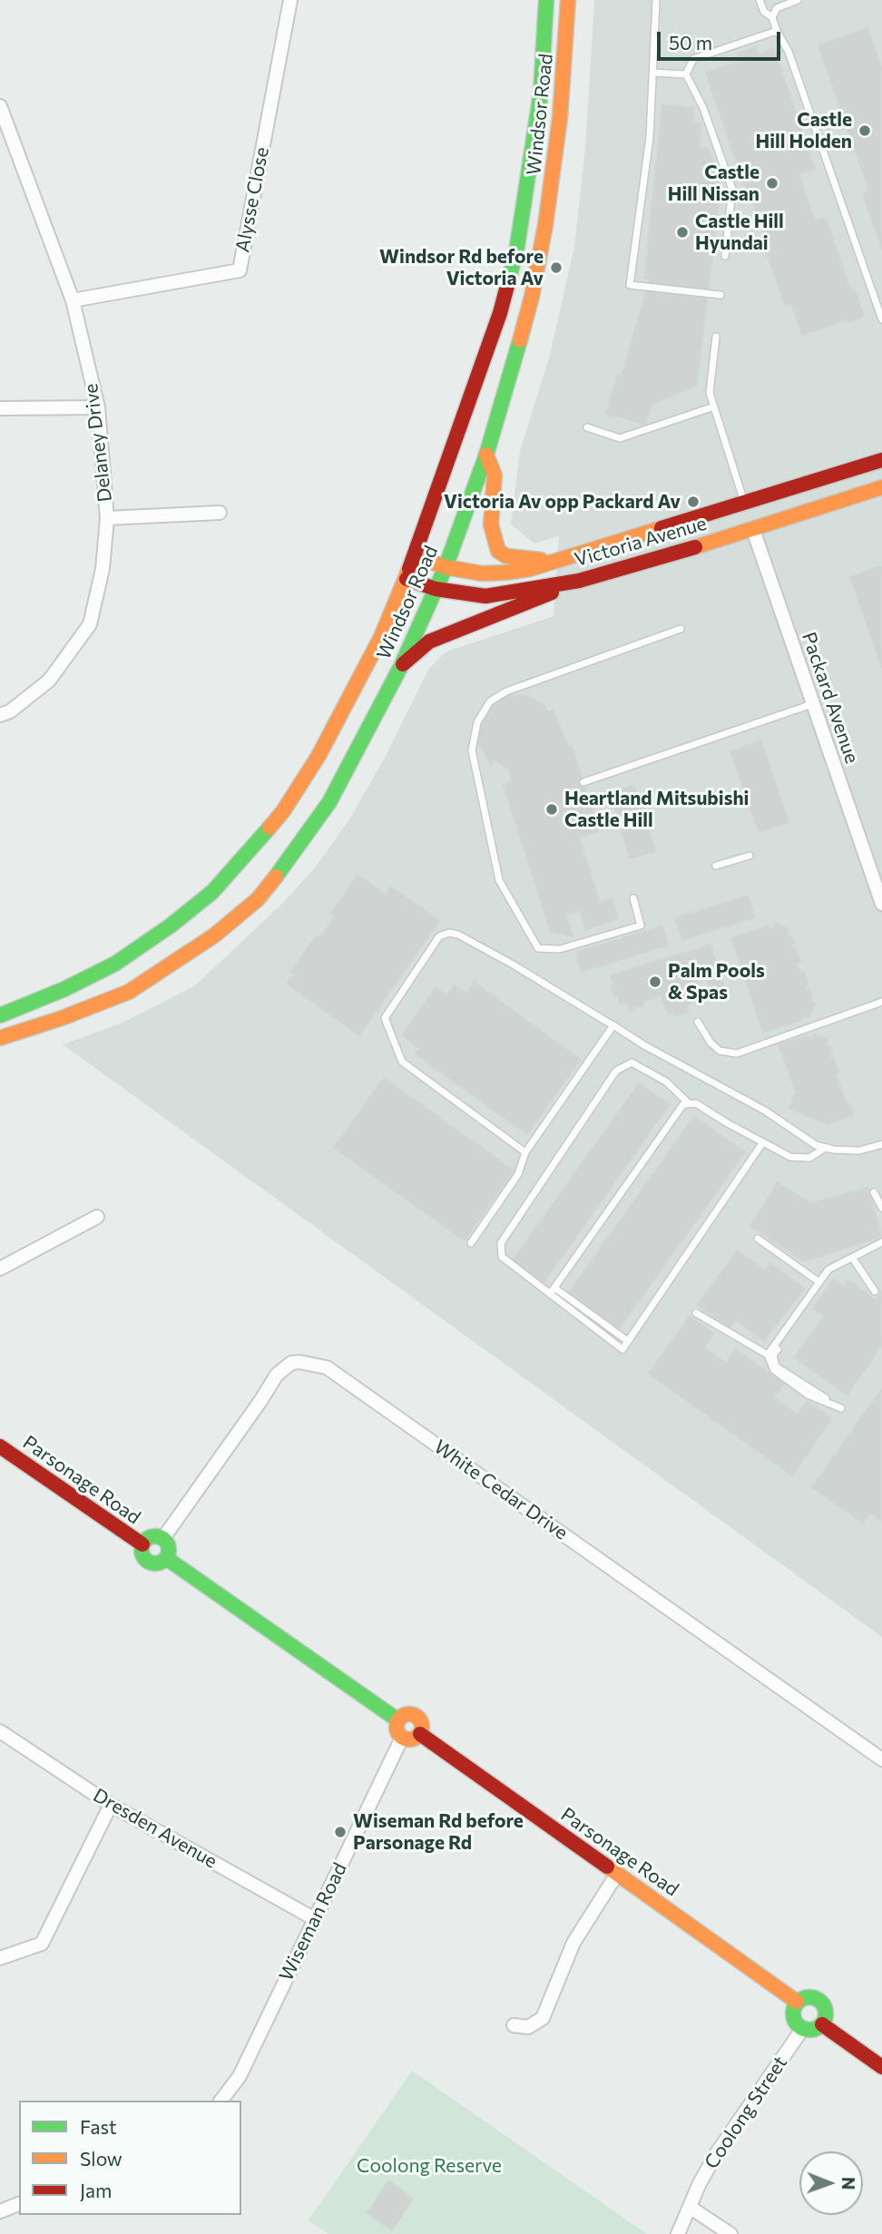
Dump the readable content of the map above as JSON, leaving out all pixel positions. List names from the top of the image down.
{
  "streets": {
    "main road": [
      "Windsor Road",
      "Victoria Avenue",
      "Packard Avenue",
      "Parsonage Road"
    ],
    "street": [
      "Alysse Close",
      "Delaney Drive",
      "White Cedar Drive",
      "Dresden Avenue",
      "Wiseman Road",
      "Coolong Street"
    ]
  },
  "crossings": [
    ["Windsor Road", "Victoria Avenue"],
    ["Alysse Close", "Delaney Drive"],
    ["Victoria Avenue", "Packard Avenue"],
    ["Parsonage Road", "White Cedar Drive"],
    ["Parsonage Road", "Wiseman Road"],
    ["Parsonage Road", "Coolong Street"],
    ["Dresden Avenue", "Wiseman Road"]
  ],
  "parks": ["Coolong Reserve"],
  "places": [
    "Castle Hill Holden",
    "Castle Hill Nissan",
    "Castle Hill Hyundai",
    "Windsor Rd before Victoria Av",
    "Victoria Av opp Packard Av",
    "Heartland Mitsubishi Castle Hill",
    "Palm Pools & Spas",
    "Wiseman Rd before Parsonage Rd"
  ],
  "legend": ["Fast", "Slow", "Jam"],
  "scale_bar": "50 m",
  "north": "right"
}
